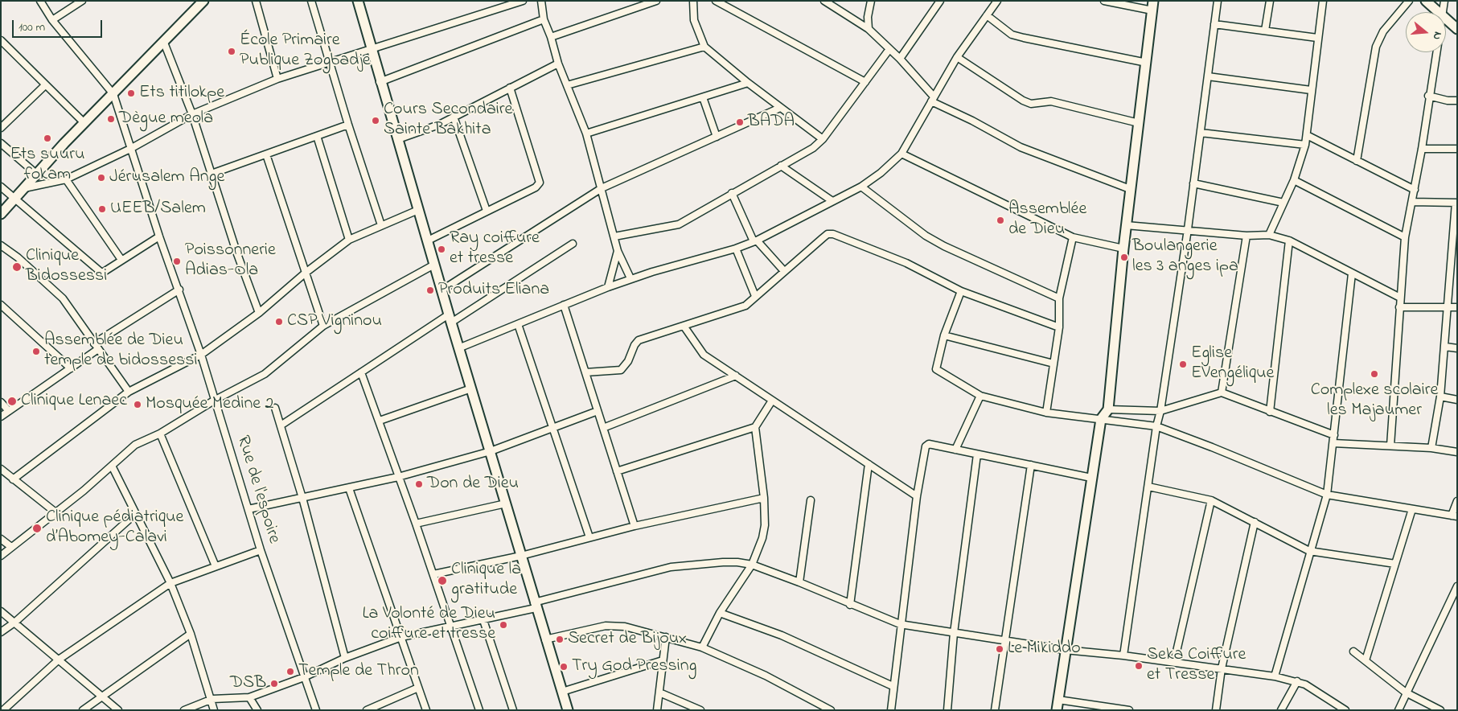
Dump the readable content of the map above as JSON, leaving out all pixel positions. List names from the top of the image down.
{
  "streets": {
    "street": ["Rue de l'espoire"]
  },
  "places": [
    "École Primaire Publique Zogbadje",
    "Ets titilokpe",
    "Dègue meola",
    "Cours Secondaire Sainte Bakhita",
    "BADA",
    "Ets suuru fokam",
    "Jérusalem Ange",
    "UEEB/Salem",
    "Assemblée de Dieu",
    "Ray coiffure et tresse",
    "Boulangerie les 3 anges ipa",
    "Poissonnerie Adias-Ola",
    "Clinique Bidossessi",
    "Produits Eliana",
    "CSP Vigninou",
    "Assemblée de Dieu temple de bidossessi",
    "Eglise EVengélique",
    "Complexe scolaire les Majaumer",
    "Clinique Lenaec",
    "Mosquée Medine 2",
    "Don de Dieu",
    "Clinique pédiatrique d’Abomey-Calavi",
    "Clinique la gratitude",
    "La Volonté de Dieu coiffure et tresse",
    "Secret de Bijoux",
    "Le Mikiddo",
    "Seka Coiffure et Tresse",
    "Try God Pressing",
    "Temple de Thron",
    "DSB"
  ],
  "scale_bar": "100 m",
  "north": "right"
}
